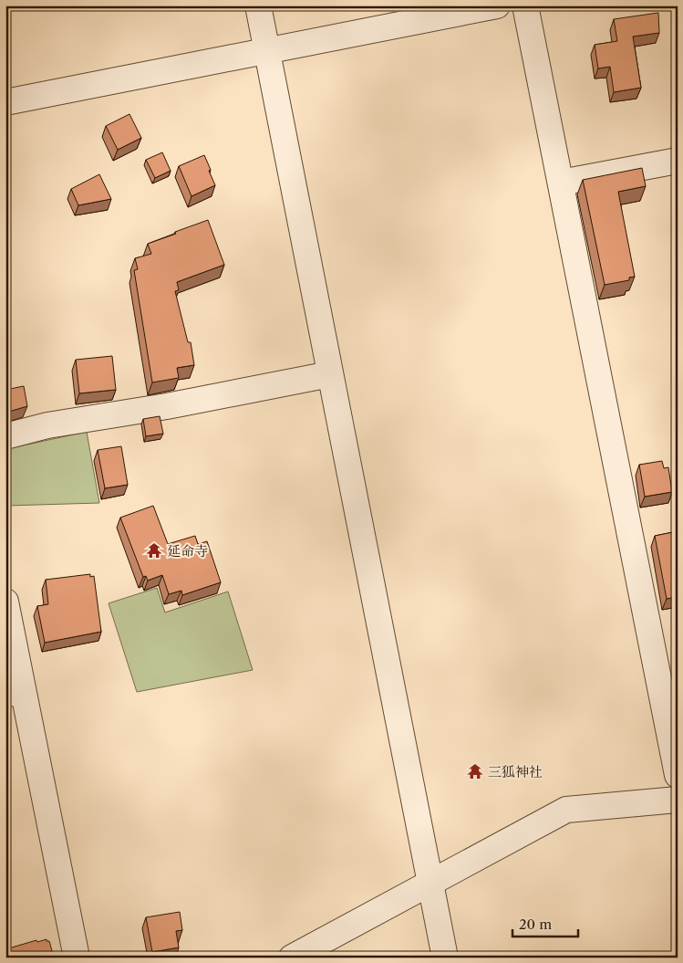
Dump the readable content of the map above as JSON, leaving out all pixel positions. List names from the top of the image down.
{
  "places": {
    "temple": ["延命寺", "三狐神社"]
  },
  "scale_bar": "20 m"
}
